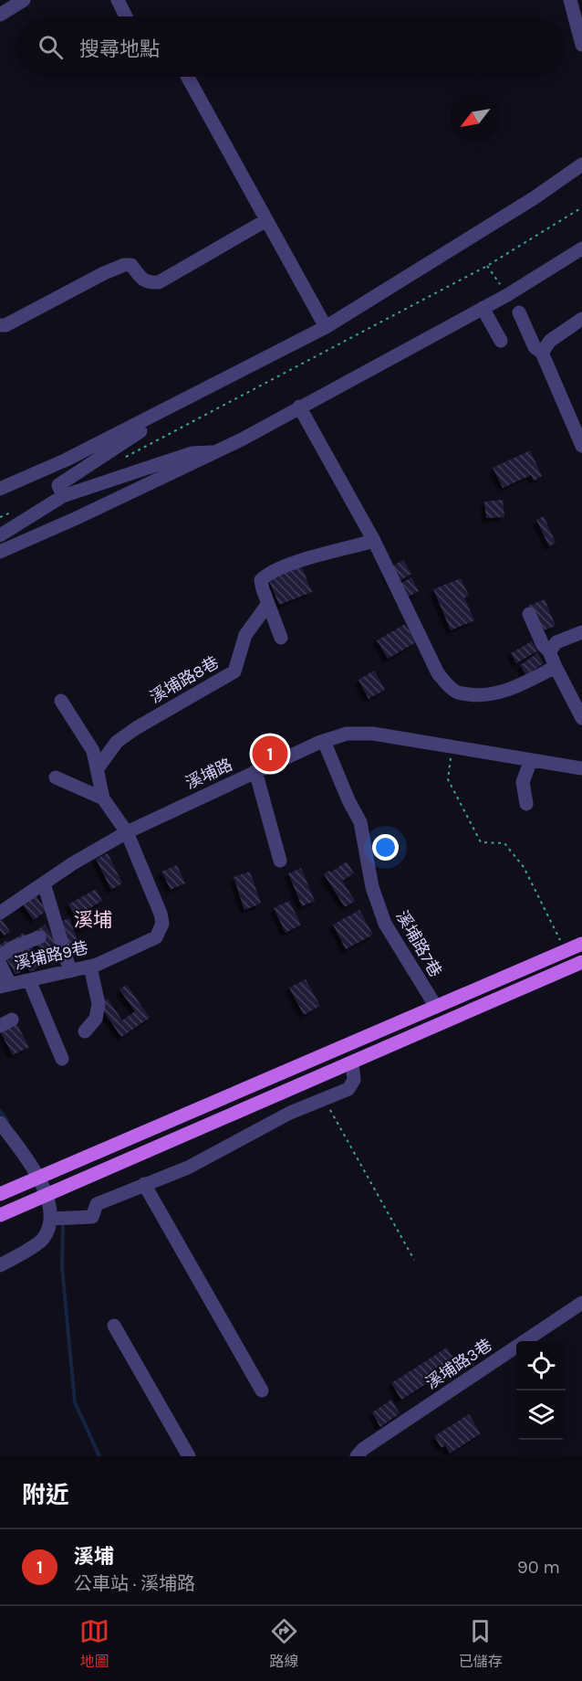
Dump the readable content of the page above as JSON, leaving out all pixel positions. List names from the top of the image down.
{
  "streets": {
    "street": [
      "溪埔路8巷",
      "溪埔路",
      "溪埔路7巷",
      "溪埔路9巷",
      "溪埔路3巷"
    ]
  },
  "crossings": [
    ["溪埔路", "溪埔路7巷"],
    ["溪埔路", "溪埔路9巷"]
  ],
  "districts": ["溪埔"],
  "north": "bottom left",
  "page": {
    "search": "搜尋地點",
    "pins": "1",
    "heading": "附近",
    "list": [
      {
        "mark": "1",
        "name": "溪埔",
        "note": "公車站 · 溪埔路",
        "value": "90 m"
      }
    ],
    "nav": ["地圖", "路線", "已儲存"]
  }
}
